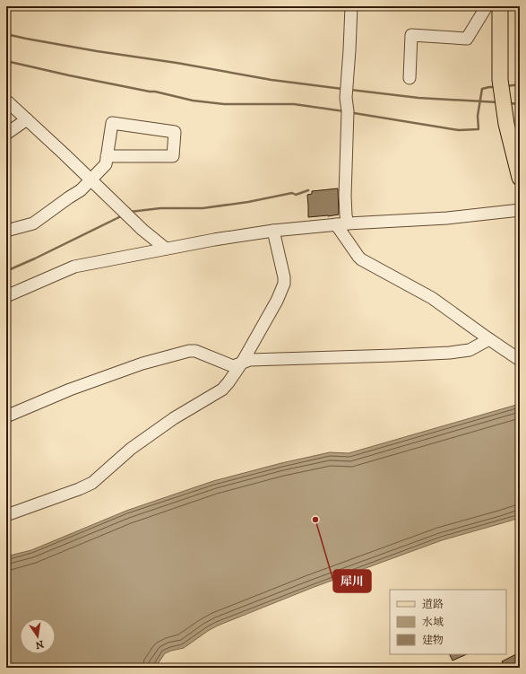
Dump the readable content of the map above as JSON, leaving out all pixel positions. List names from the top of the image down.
{
  "places": ["犀川"],
  "legend": ["道路", "水域", "建物"],
  "north": "bottom"
}
